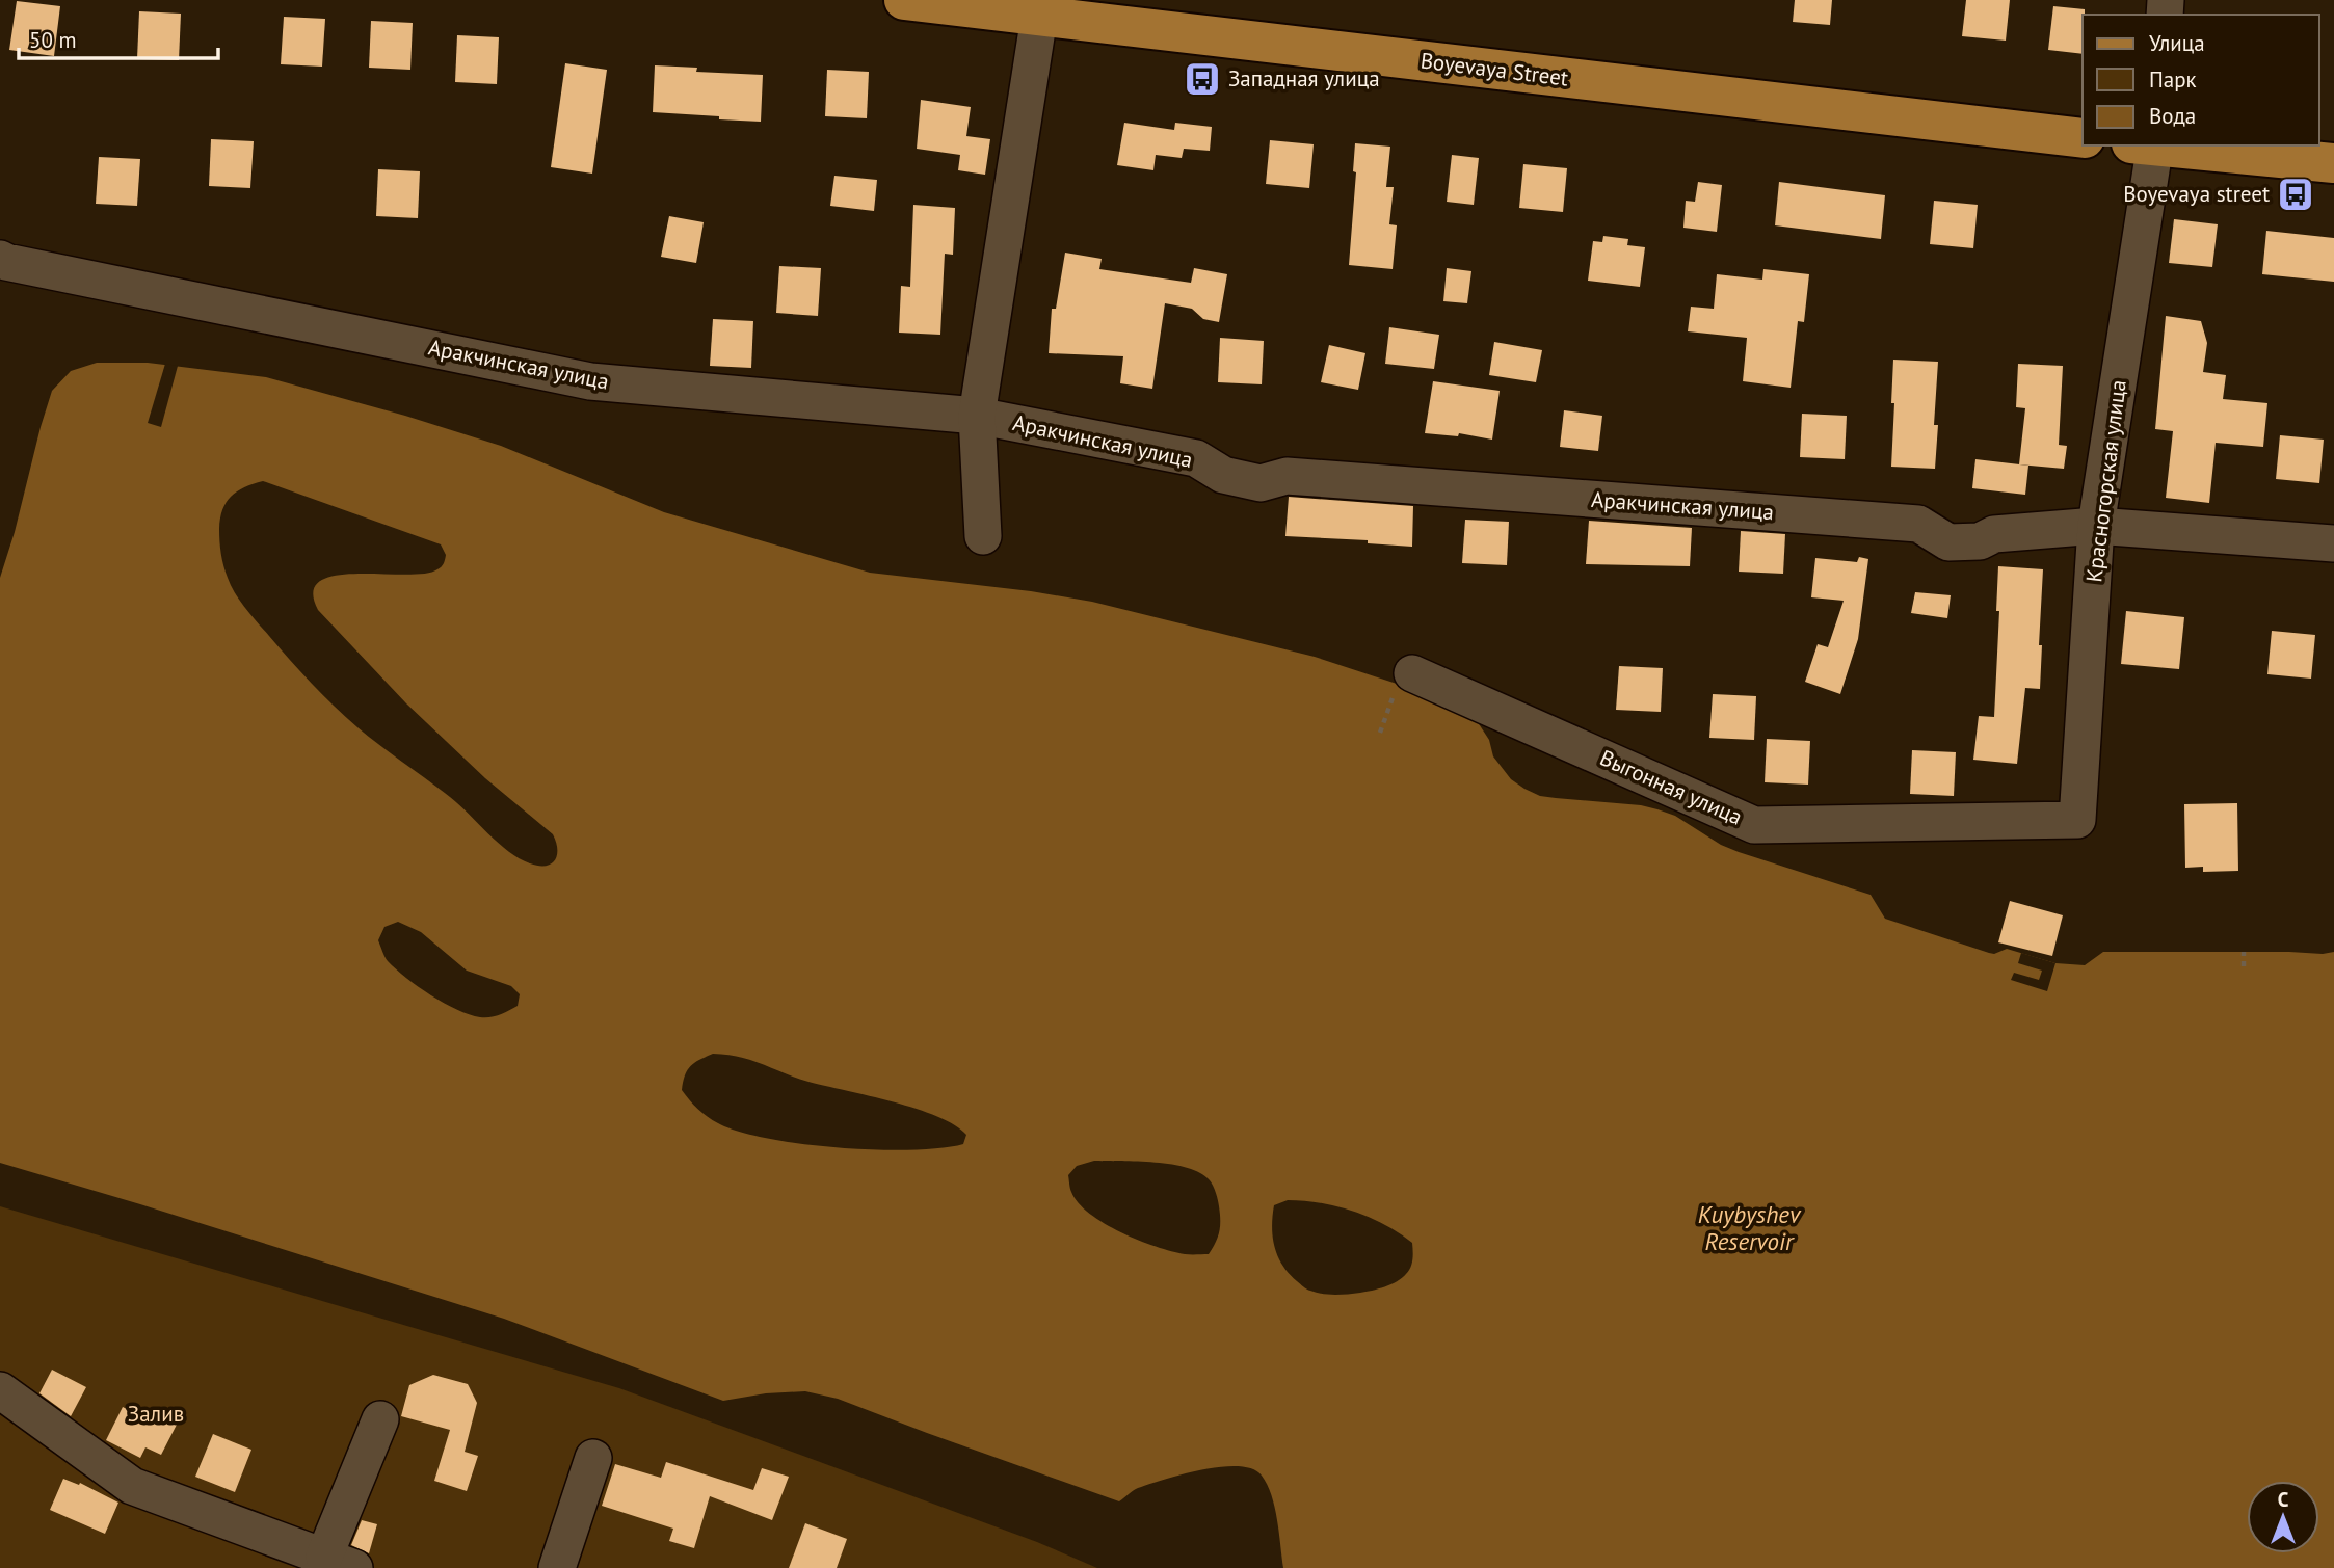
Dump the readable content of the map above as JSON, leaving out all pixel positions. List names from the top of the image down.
{
  "streets": {
    "main road": ["Boyevaya Street"],
    "street": ["Аракчинская улица", "Красногорская улица", "Выгонная улица"]
  },
  "crossings": [
    ["Аракчинская улица", "Красногорская улица"],
    ["Красногорская улица", "Выгонная улица"]
  ],
  "water": ["Kuybyshev Reservoir"],
  "parks": ["Залив"],
  "places": {
    "bus stop": ["Западная улица", "Boyevaya street"]
  },
  "legend": ["Улица", "Парк", "Вода"],
  "scale_bar": "50 m",
  "north": "top"
}
